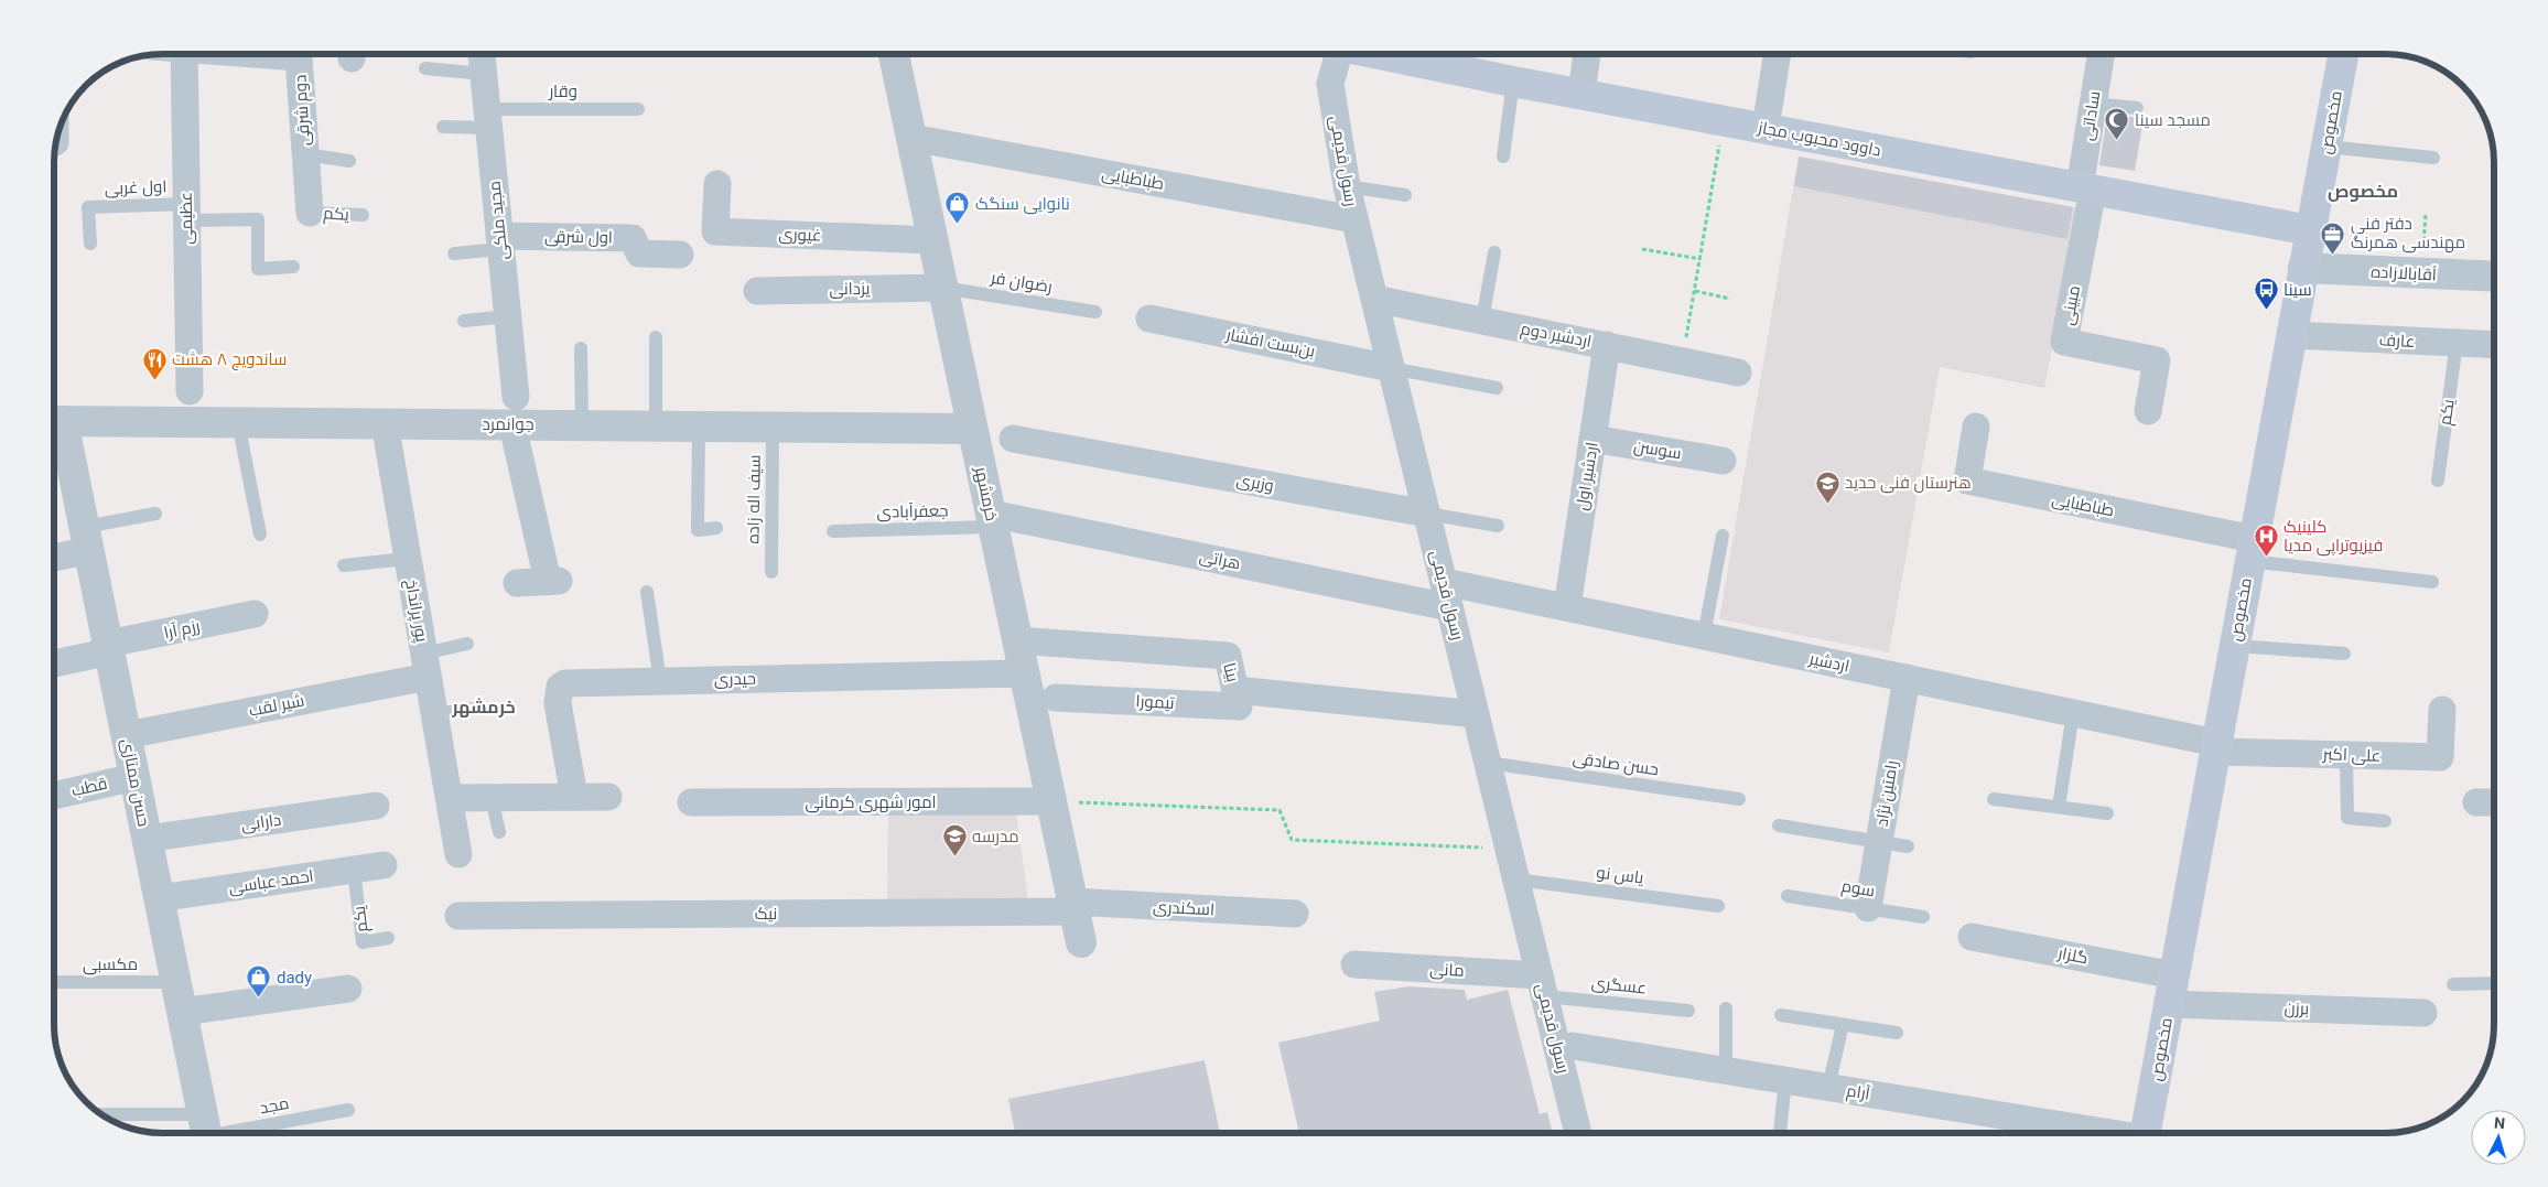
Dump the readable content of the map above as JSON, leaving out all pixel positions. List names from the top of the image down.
{
  "streets": {
    "main road": ["مخصوص", "داوود محبوب مجاز"],
    "street": [
      "دوم شرقی",
      "ساداتی",
      "رسول قدیمی",
      "طباطبایی",
      "عظیمی",
      "مجید ملکی",
      "غیوری",
      "اول شرقی",
      "آقابالازاده",
      "یزدانی",
      "مبینی",
      "اردشیر دوم",
      "عارف",
      "بن‌بست افشار",
      "جوانمرد",
      "سوسن",
      "اردشیر اول",
      "وزیری",
      "خرمشهر",
      "هراتی",
      "پور پرانداخ",
      "رزم آرا",
      "اردشیر",
      "بینا",
      "حیدری",
      "تیمورا",
      "شیر لقب",
      "علی اکبر",
      "حسن ممتازی",
      "قطب",
      "رامتین نژاد",
      "امور شهری کرمانی",
      "دارابی",
      "احمد عباسی",
      "اسکندری",
      "نیک",
      "گلزار",
      "مانی",
      "برزن",
      "آرام"
    ],
    "lane": [
      "وقار",
      "اول غربی",
      "یکم",
      "رضوان فر",
      "سیف اله زاده",
      "جعفرآبادی",
      "حسن صادقی",
      "یاس نو",
      "سوم",
      "مکسبی",
      "عسگری",
      "مجد"
    ]
  },
  "crossings": [
    ["وقار", "مجید ملکی"],
    ["دوم شرقی", "یکم"],
    ["ساداتی", "داوود محبوب مجاز"],
    ["ساداتی", "مبینی"],
    ["مخصوص", "داوود محبوب مجاز"],
    ["مخصوص", "طباطبایی"],
    ["مخصوص", "آقابالازاده"],
    ["مخصوص", "عارف"],
    ["مخصوص", "اردشیر"],
    ["مخصوص", "علی اکبر"],
    ["مخصوص", "گلزار"],
    ["مخصوص", "برزن"],
    ["داوود محبوب مجاز", "مبینی"],
    ["رسول قدیمی", "طباطبایی"],
    ["رسول قدیمی", "اردشیر دوم"],
    ["رسول قدیمی", "بن‌بست افشار"],
    ["رسول قدیمی", "وزیری"],
    ["رسول قدیمی", "هراتی"],
    ["رسول قدیمی", "اردشیر"],
    ["رسول قدیمی", "بینا"],
    ["رسول قدیمی", "حسن صادقی"],
    ["رسول قدیمی", "یاس نو"],
    ["رسول قدیمی", "مانی"],
    ["رسول قدیمی", "عسگری"],
    ["طباطبایی", "خرمشهر"],
    ["اول غربی", "عظیمی"],
    ["یکم", "عارف"],
    ["یکم", "احمد عباسی"],
    ["مجید ملکی", "اول شرقی"],
    ["مجید ملکی", "جوانمرد"],
    ["غیوری", "خرمشهر"],
    ["رضوان فر", "یزدانی"],
    ["رضوان فر", "خرمشهر"],
    ["یزدانی", "خرمشهر"],
    ["اردشیر دوم", "اردشیر اول"],
    ["جوانمرد", "خرمشهر"],
    ["جوانمرد", "سیف اله زاده"],
    ["جوانمرد", "پور پرانداخ"],
    ["جوانمرد", "حسن ممتازی"],
    ["سوسن", "اردشیر اول"],
    ["اردشیر اول", "اردشیر"],
    ["خرمشهر", "جعفرآبادی"],
    ["خرمشهر", "هراتی"],
    ["خرمشهر", "بینا"],
    ["خرمشهر", "حیدری"],
    ["خرمشهر", "امور شهری کرمانی"],
    ["خرمشهر", "اسکندری"],
    ["خرمشهر", "نیک"],
    ["جعفرآبادی", "هراتی"],
    ["هراتی", "اردشیر"],
    ["پور پرانداخ", "شیر لقب"],
    ["رزم آرا", "حسن ممتازی"],
    ["اردشیر", "علی اکبر"],
    ["اردشیر", "رامتین نژاد"],
    ["بینا", "تیمورا"],
    ["شیر لقب", "حسن ممتازی"],
    ["حسن ممتازی", "قطب"],
    ["حسن ممتازی", "دارابی"],
    ["حسن ممتازی", "احمد عباسی"],
    ["حسن ممتازی", "مکسبی"],
    ["حسن ممتازی", "مجد"],
    ["رامتین نژاد", "سوم"],
    ["اسکندری", "نیک"],
    ["گلزار", "برزن"],
    ["مانی", "عسگری"]
  ],
  "districts": ["مخصوص", "خرمشهر"],
  "places": {
    "mosque": ["مسجد سینا"],
    "shop": ["نانوایی سنگک", "dady"],
    "office": ["دفتر فنی مهندسی همرنگ"],
    "bus stop": ["سینا"],
    "restaurant": ["ساندویچ ۸ هشت"],
    "school or university": ["هنرستان فنی حدید", "مدرسه"],
    "hospital": ["کلینیک فیزیوتراپی مدیا"]
  },
  "north": "top"
}
